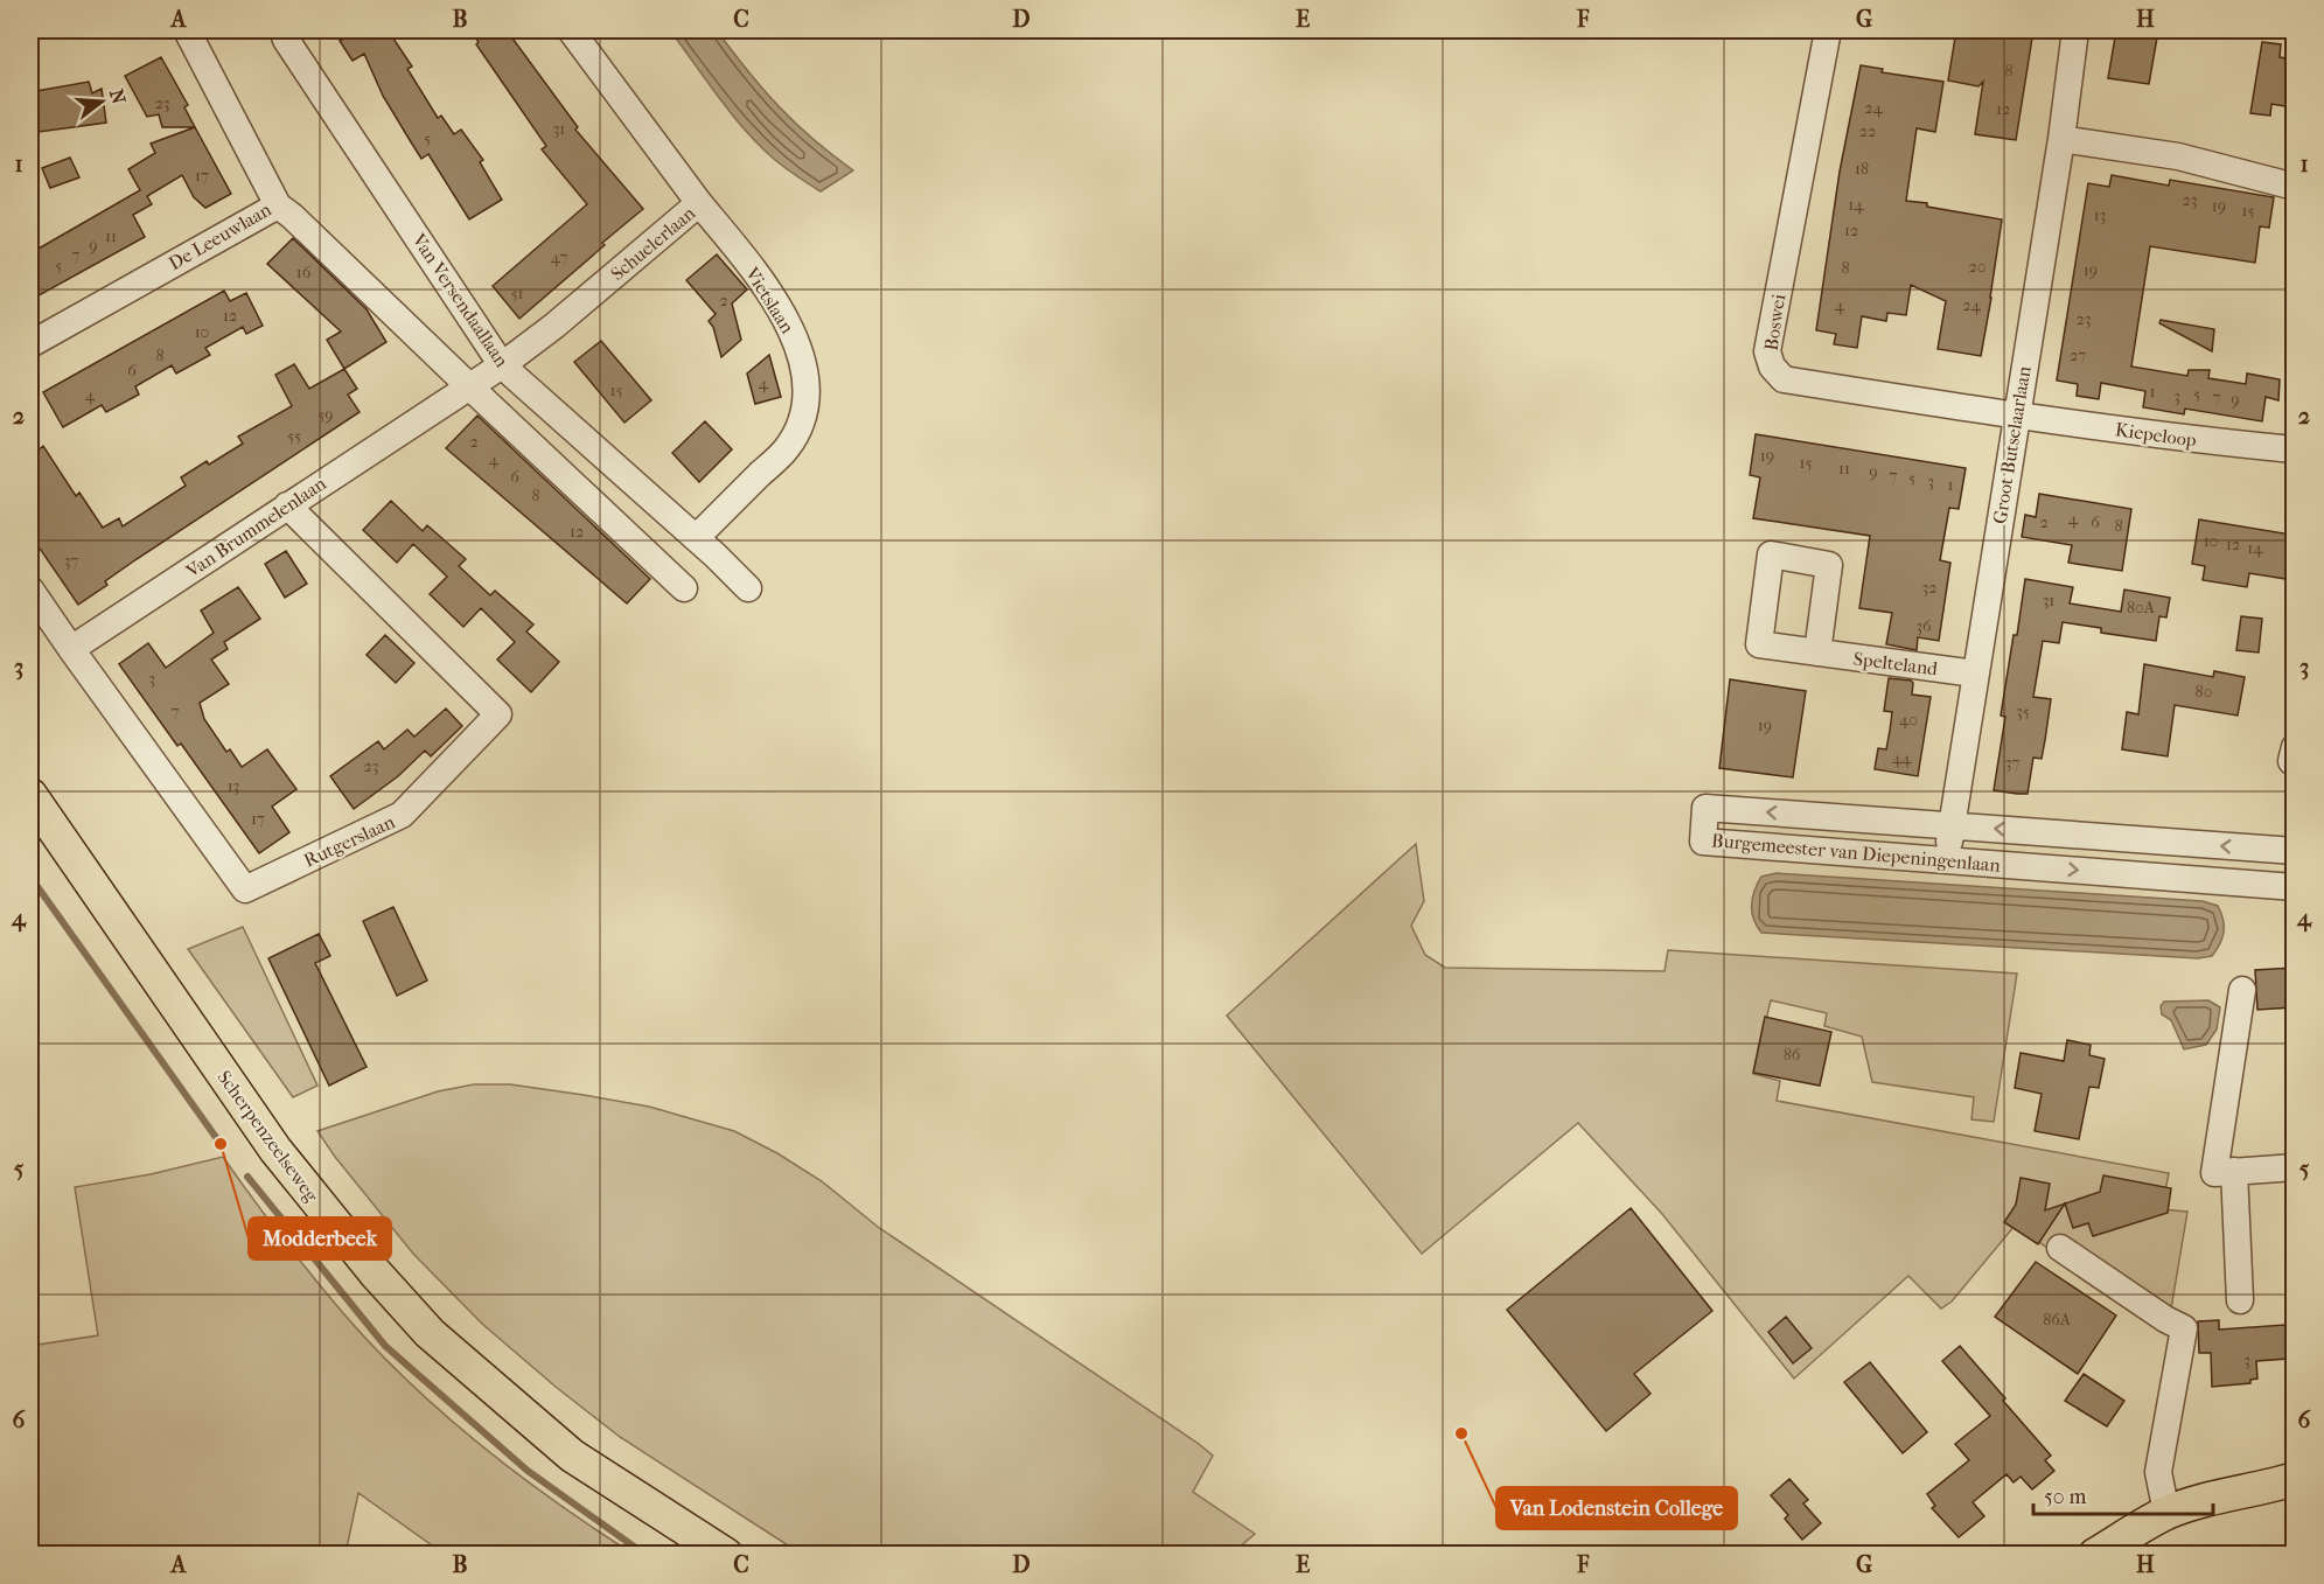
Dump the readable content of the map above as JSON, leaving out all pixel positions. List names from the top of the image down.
{
  "streets": {
    "main road": ["Scherpenzeelseweg"],
    "street": [
      "De Leeuwlaan",
      "Schuelerlaan",
      "Van Versendaallaan",
      "Vietslaan",
      "Boswei",
      "Kiepeloop",
      "Groot Butselaarlaan",
      "Van Brummelenlaan",
      "Spelteland",
      "Rutgerslaan",
      "Burgemeester van Diepeningenlaan"
    ]
  },
  "crossings": [
    ["Schuelerlaan", "Van Versendaallaan"],
    ["Schuelerlaan", "Vietslaan"],
    ["Schuelerlaan", "Van Brummelenlaan"],
    ["Van Versendaallaan", "Vietslaan"],
    ["Van Versendaallaan", "Van Brummelenlaan"],
    ["Boswei", "Kiepeloop"],
    ["Boswei", "Groot Butselaarlaan"],
    ["Kiepeloop", "Groot Butselaarlaan"],
    ["Groot Butselaarlaan", "Spelteland"],
    ["Groot Butselaarlaan", "Burgemeester van Diepeningenlaan"],
    ["Van Brummelenlaan", "Rutgerslaan"]
  ],
  "places": ["Modderbeek", "Van Lodenstein College"],
  "house_numbers": [
    "8",
    "23",
    "24",
    "12",
    "31",
    "22",
    "5",
    "18",
    "17",
    "23",
    "14",
    "19",
    "15",
    "13",
    "12",
    "11",
    "9",
    "7",
    "47",
    "5",
    "20",
    "8",
    "19",
    "16",
    "51",
    "2",
    "4",
    "24",
    "12",
    "23",
    "10",
    "8",
    "27",
    "6",
    "4",
    "15",
    "1",
    "5",
    "4",
    "3",
    "7",
    "9",
    "59",
    "55",
    "2",
    "19",
    "4",
    "15",
    "11",
    "9",
    "7",
    "6",
    "5",
    "3",
    "1",
    "8",
    "4",
    "2",
    "6",
    "8",
    "12",
    "10",
    "12",
    "14",
    "37",
    "32",
    "31",
    "80A",
    "36",
    "3",
    "80",
    "7",
    "35",
    "40",
    "19",
    "44",
    "37",
    "23",
    "13",
    "17",
    "86",
    "86A",
    "3"
  ],
  "scale_bar": "50 m",
  "north": "right",
  "grid": {
    "columns": [
      "A",
      "B",
      "C",
      "D",
      "E",
      "F",
      "G",
      "H"
    ],
    "rows": [
      "1",
      "2",
      "3",
      "4",
      "5",
      "6"
    ]
  }
}
